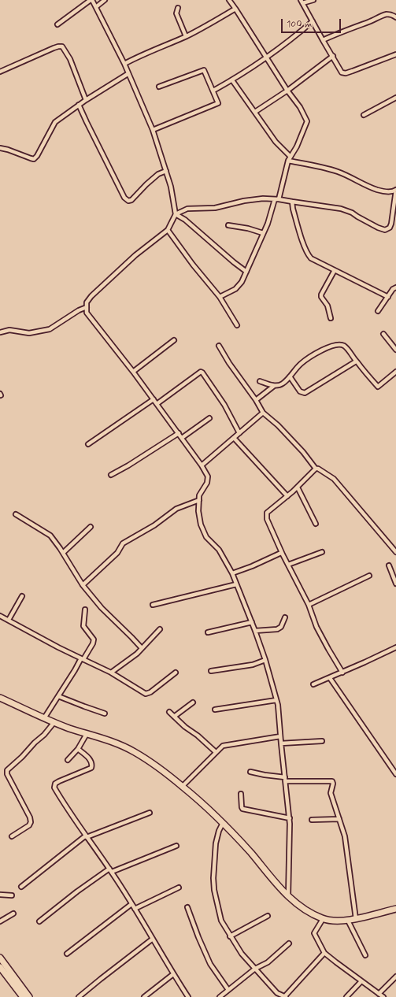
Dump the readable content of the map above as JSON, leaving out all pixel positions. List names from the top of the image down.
{
  "scale_bar": "100 m"
}
